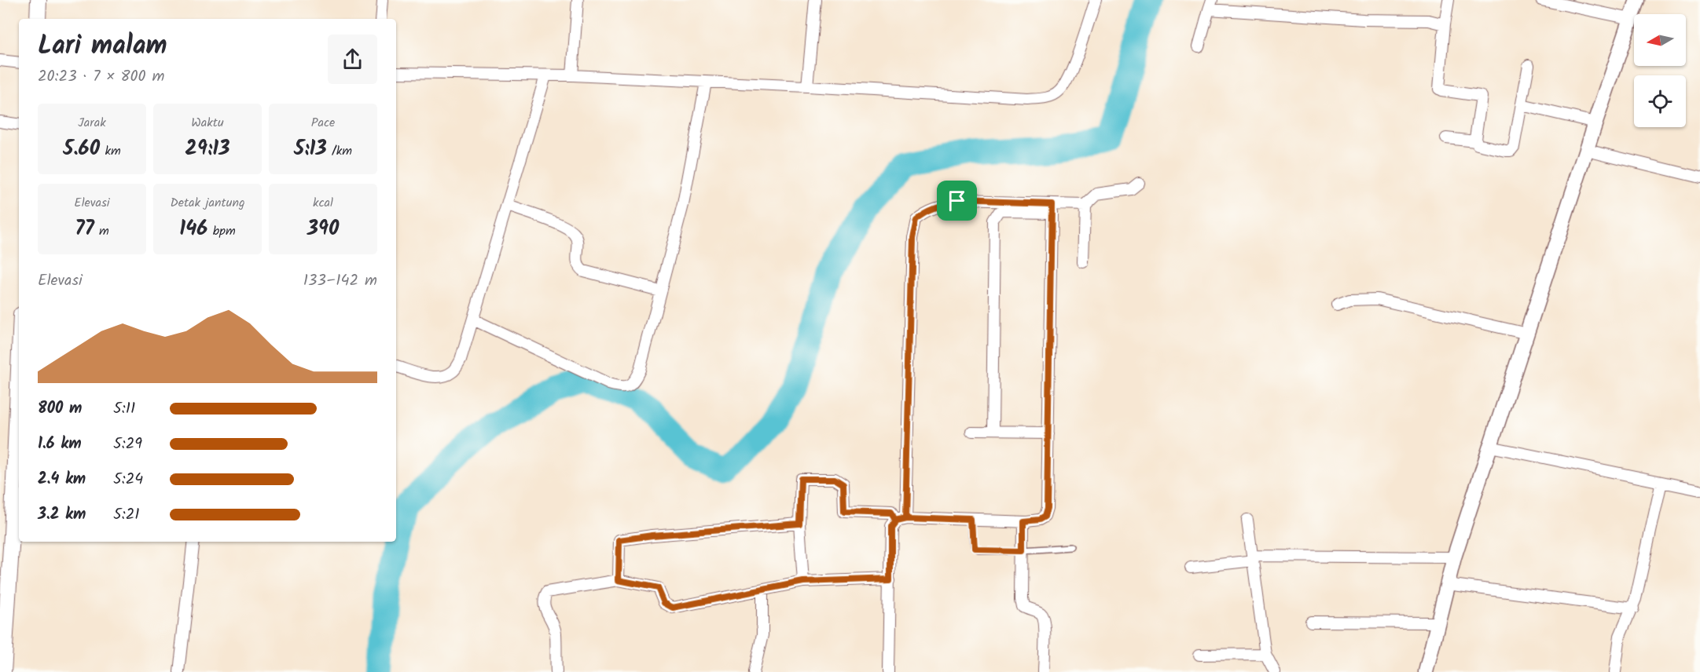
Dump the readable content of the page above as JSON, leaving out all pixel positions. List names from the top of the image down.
{
  "north": "left",
  "page": {
    "heading": ["Lari malam", "20:23 · 7 × 800 m"],
    "stats": [
      ["Jarak", "5.60 km"],
      ["Waktu", "29:13"],
      ["Pace", "5:13 /km"],
      ["Elevasi", "77 m"],
      ["Detak jantung", "146 bpm"],
      ["kcal", "390"]
    ],
    "chart": ["Elevasi", "133–142 m"],
    "list": [
      {
        "name": "800 m",
        "note": "5:11"
      },
      {
        "name": "1.6 km",
        "note": "5:29"
      },
      {
        "name": "2.4 km",
        "note": "5:24"
      },
      {
        "name": "3.2 km",
        "note": "5:21"
      }
    ]
  }
}
